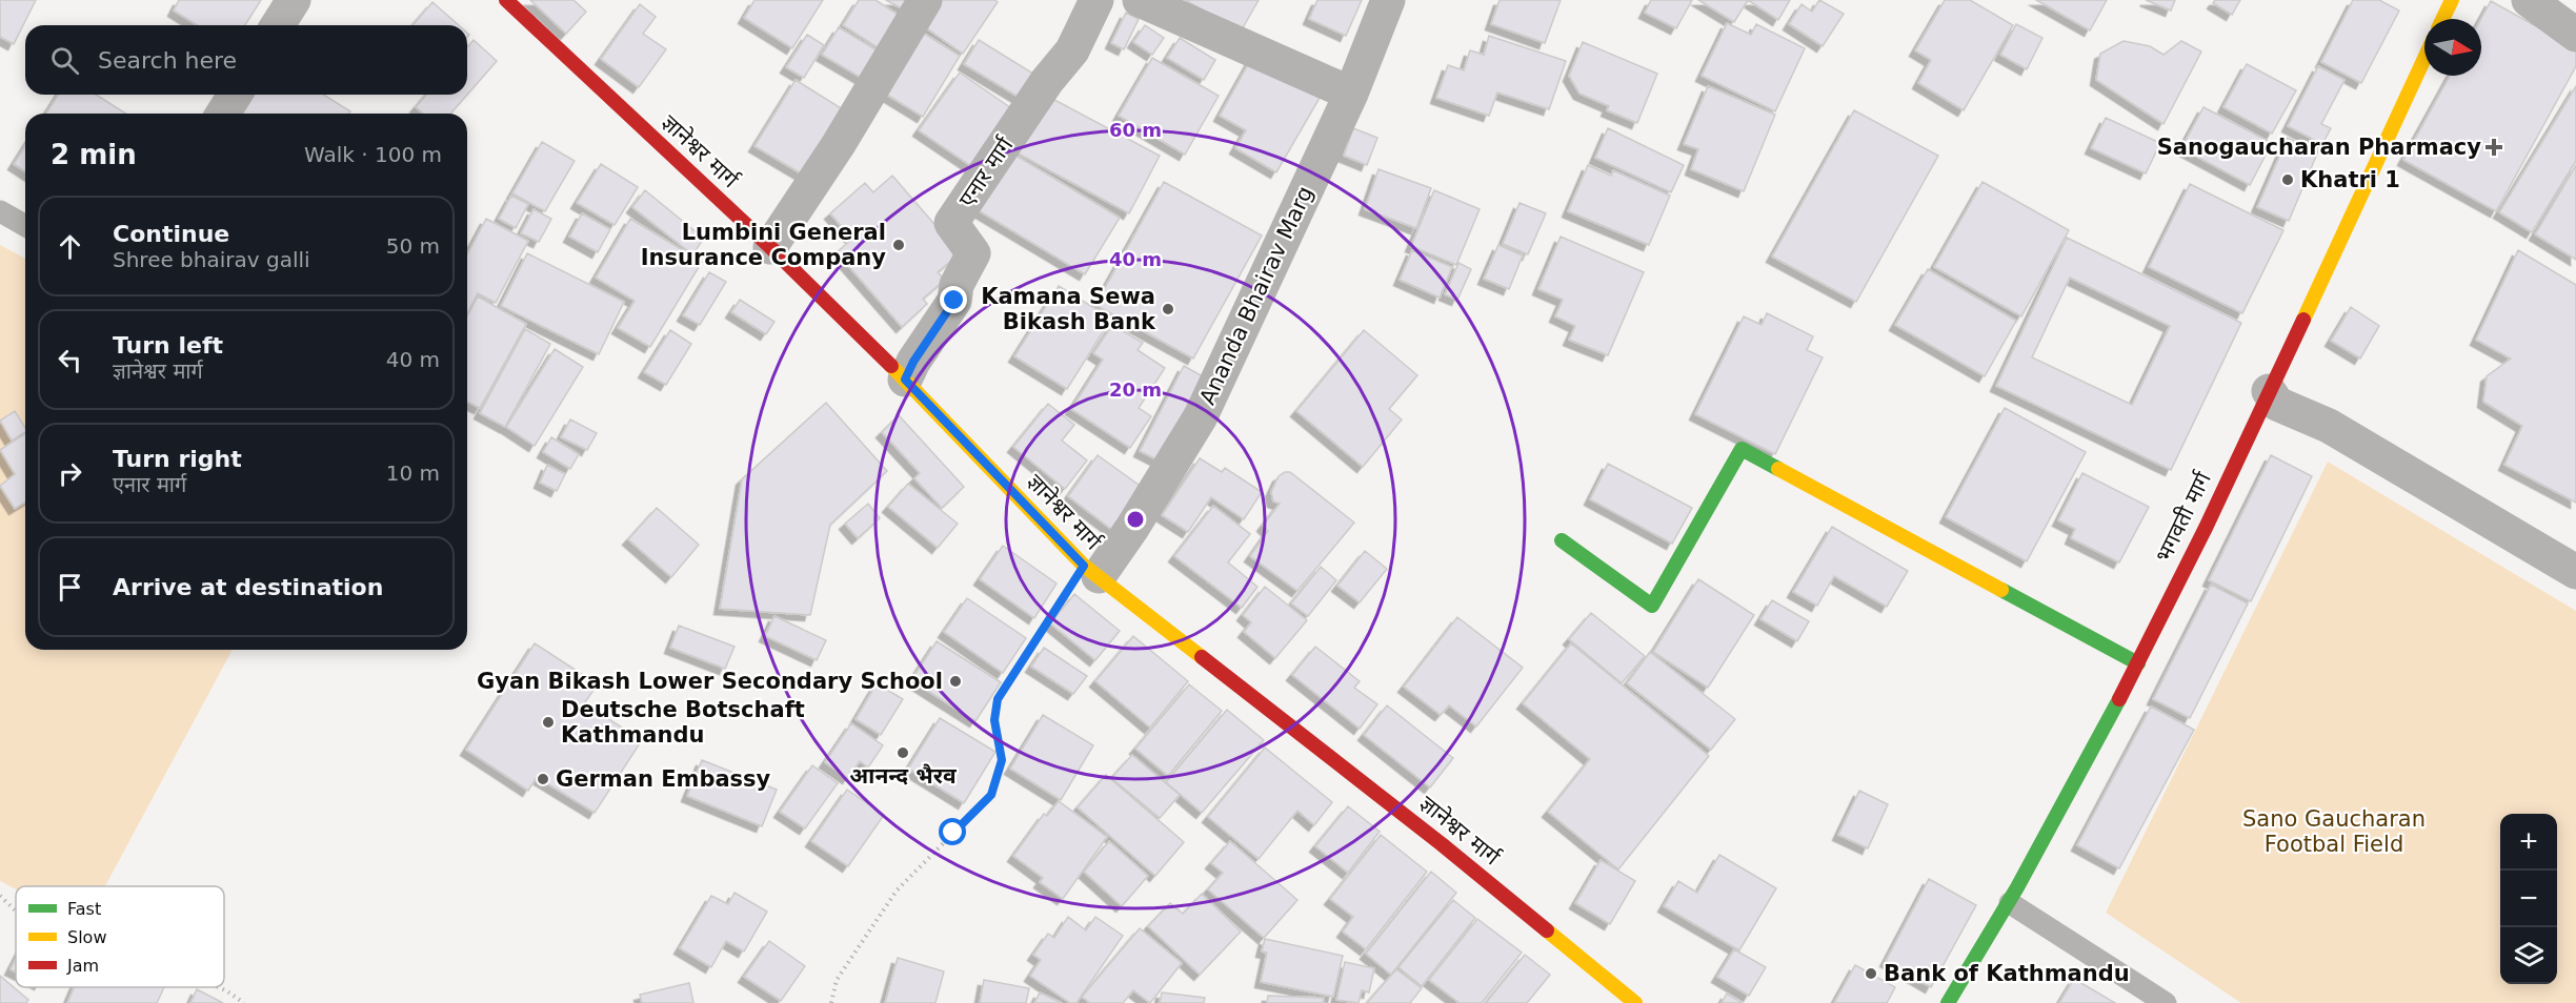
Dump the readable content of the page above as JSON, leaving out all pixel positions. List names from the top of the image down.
{
  "streets": {
    "main road": ["ज्ञानेश्वर मार्ग", "भगवती मार्ग"],
    "street": ["एनार मार्ग", "Ananda Bhairav Marg"]
  },
  "crossings": [
    ["ज्ञानेश्वर मार्ग", "एनार मार्ग"],
    ["ज्ञानेश्वर मार्ग", "Ananda Bhairav Marg"]
  ],
  "parks": ["Sano Gaucharan Footbal Field"],
  "places": {
    "health": ["Sanogaucharan Pharmacy"],
    "other": [
      "Khatri 1",
      "Lumbini General Insurance Company",
      "Kamana Sewa Bikash Bank",
      "Gyan Bikash Lower Secondary School",
      "Deutsche Botschaft Kathmandu",
      "आनन्द भैरव",
      "German Embassy",
      "Bank of Kathmandu"
    ]
  },
  "legend": ["Fast", "Slow", "Jam"],
  "north": "right",
  "page": {
    "search": "Search here",
    "heading": ["2 min", "Walk · 100 m"],
    "list": [
      ["Continue", "Shree bhairav galli", "50 m"],
      ["Turn left", "ज्ञानेश्वर मार्ग", "40 m"],
      ["Turn right", "एनार मार्ग", "10 m"],
      "Arrive at destination"
    ],
    "map_buttons": ["+", "−"]
  },
  "rings": ["60 m", "40 m", "20 m"]
}
